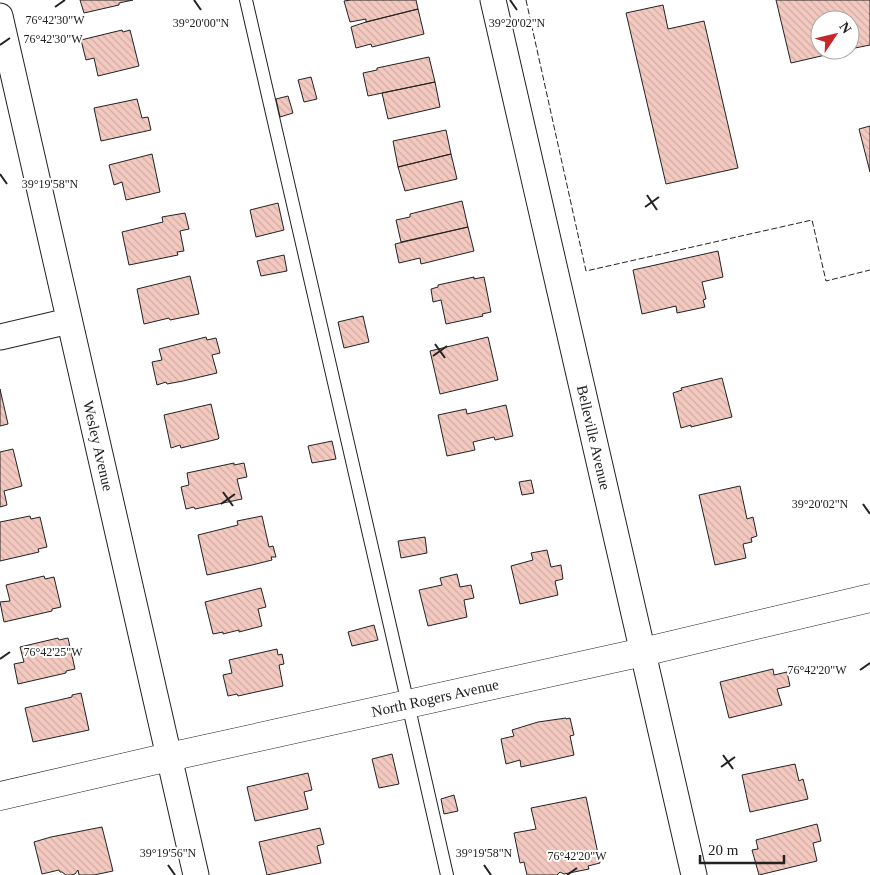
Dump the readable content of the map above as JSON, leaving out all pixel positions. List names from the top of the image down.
{
  "streets": {
    "street": ["Belleville Avenue", "Wesley Avenue", "North Rogers Avenue"]
  },
  "crossings": [
    ["Belleville Avenue", "North Rogers Avenue"],
    ["Wesley Avenue", "North Rogers Avenue"]
  ],
  "scale_bar": "20 m",
  "north": "top right",
  "coordinates": [
    "76°42'30\"W",
    "39°20'00\"N",
    "39°20'02\"N",
    "39°19'58\"N",
    "76°42'25\"W",
    "76°42'20\"W",
    "39°19'56\"N"
  ]
}
